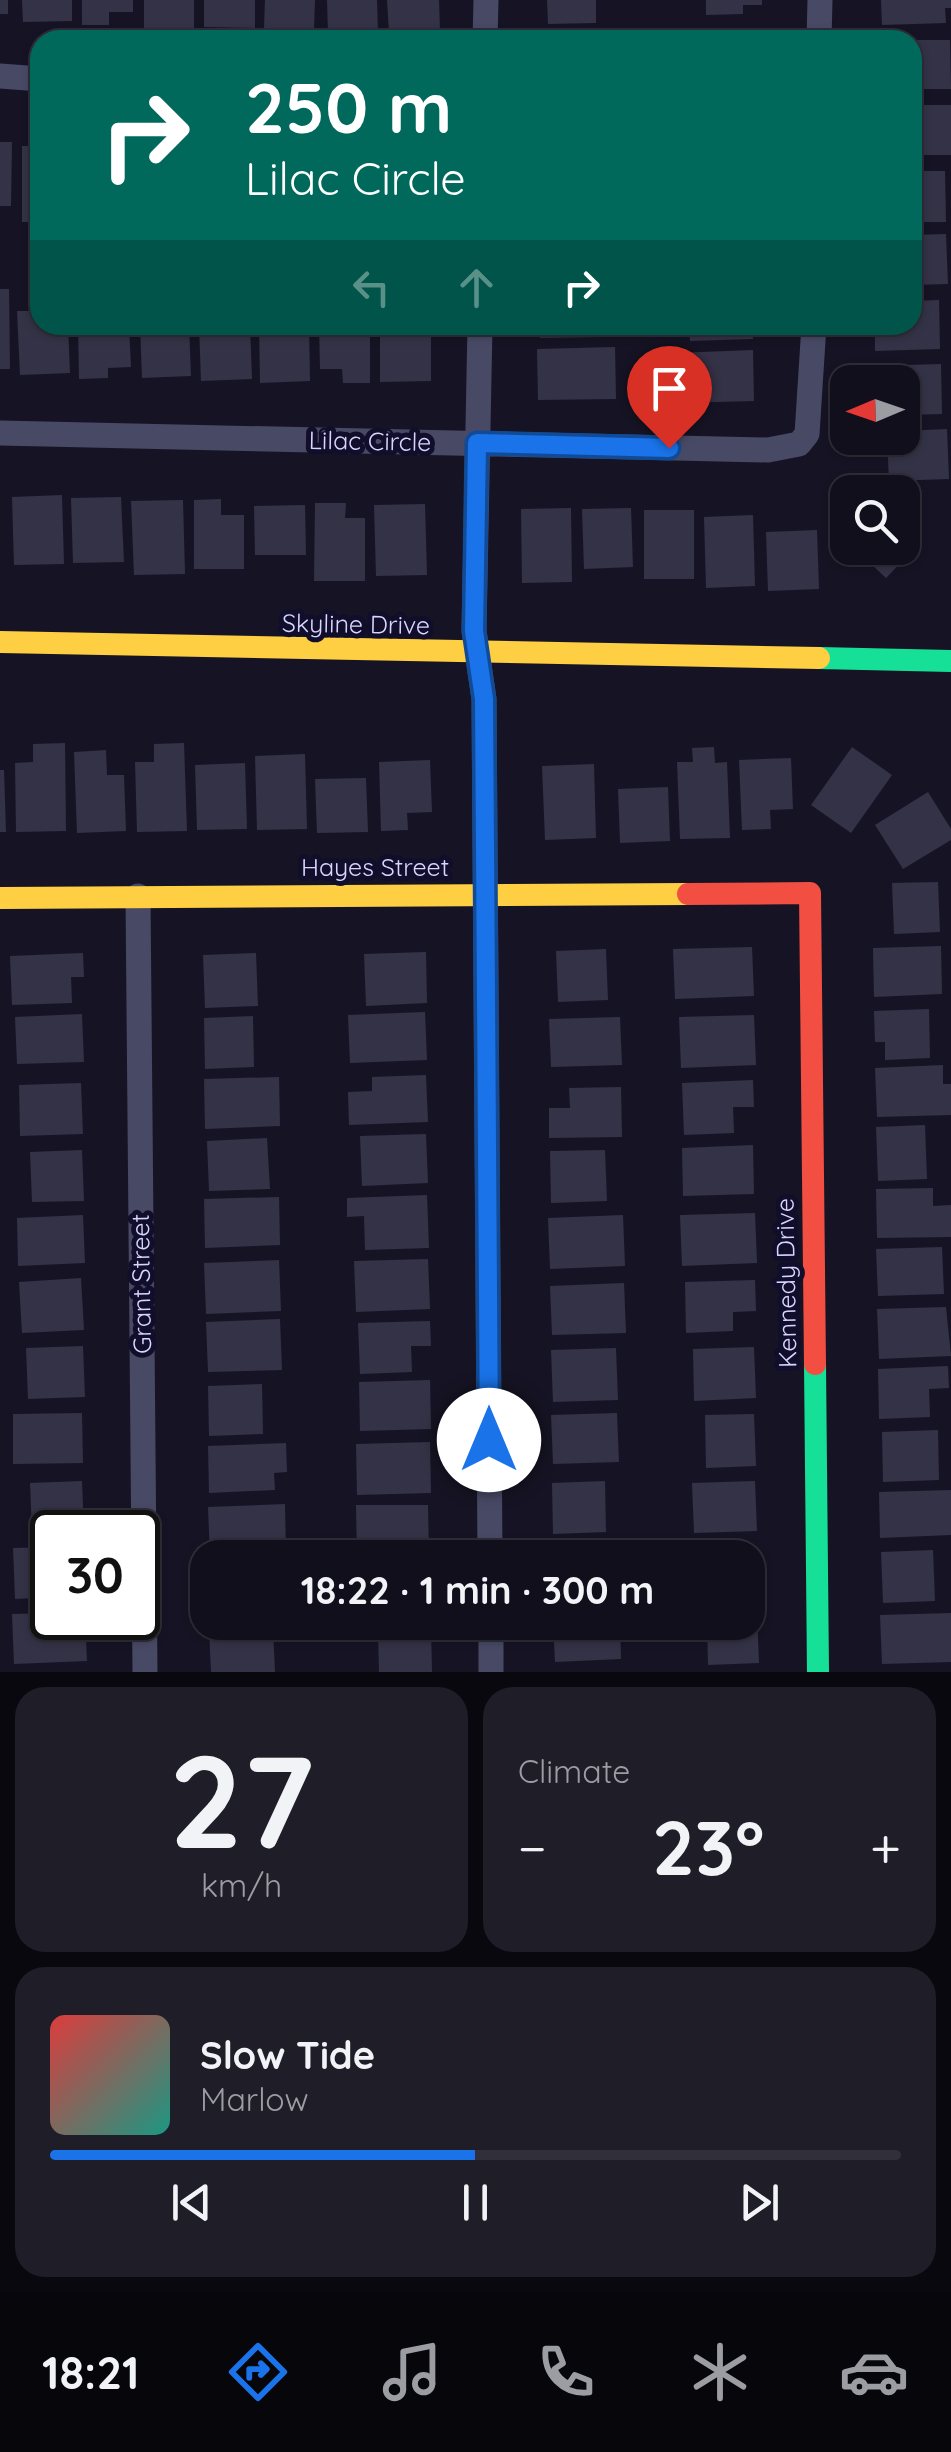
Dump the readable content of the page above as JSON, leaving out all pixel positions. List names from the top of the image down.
{
  "streets": {
    "street": [
      "Lilac Circle",
      "Skyline Drive",
      "Hayes Street",
      "Kennedy Drive",
      "Grant Street"
    ]
  },
  "crossings": [
    ["Hayes Street", "Kennedy Drive"],
    ["Hayes Street", "Grant Street"]
  ],
  "north": "left",
  "page": {
    "turn": ["250 m", "Lilac Circle"],
    "limit": "30",
    "trip": "18:22 · 1 min · 300 m",
    "tile": [
      ["27", "km/h"],
      "Climate"
    ],
    "heat": ["−", "23°", "+"],
    "song": ["Slow Tide", "Marlow"],
    "tabs": "18:21"
  }
}
